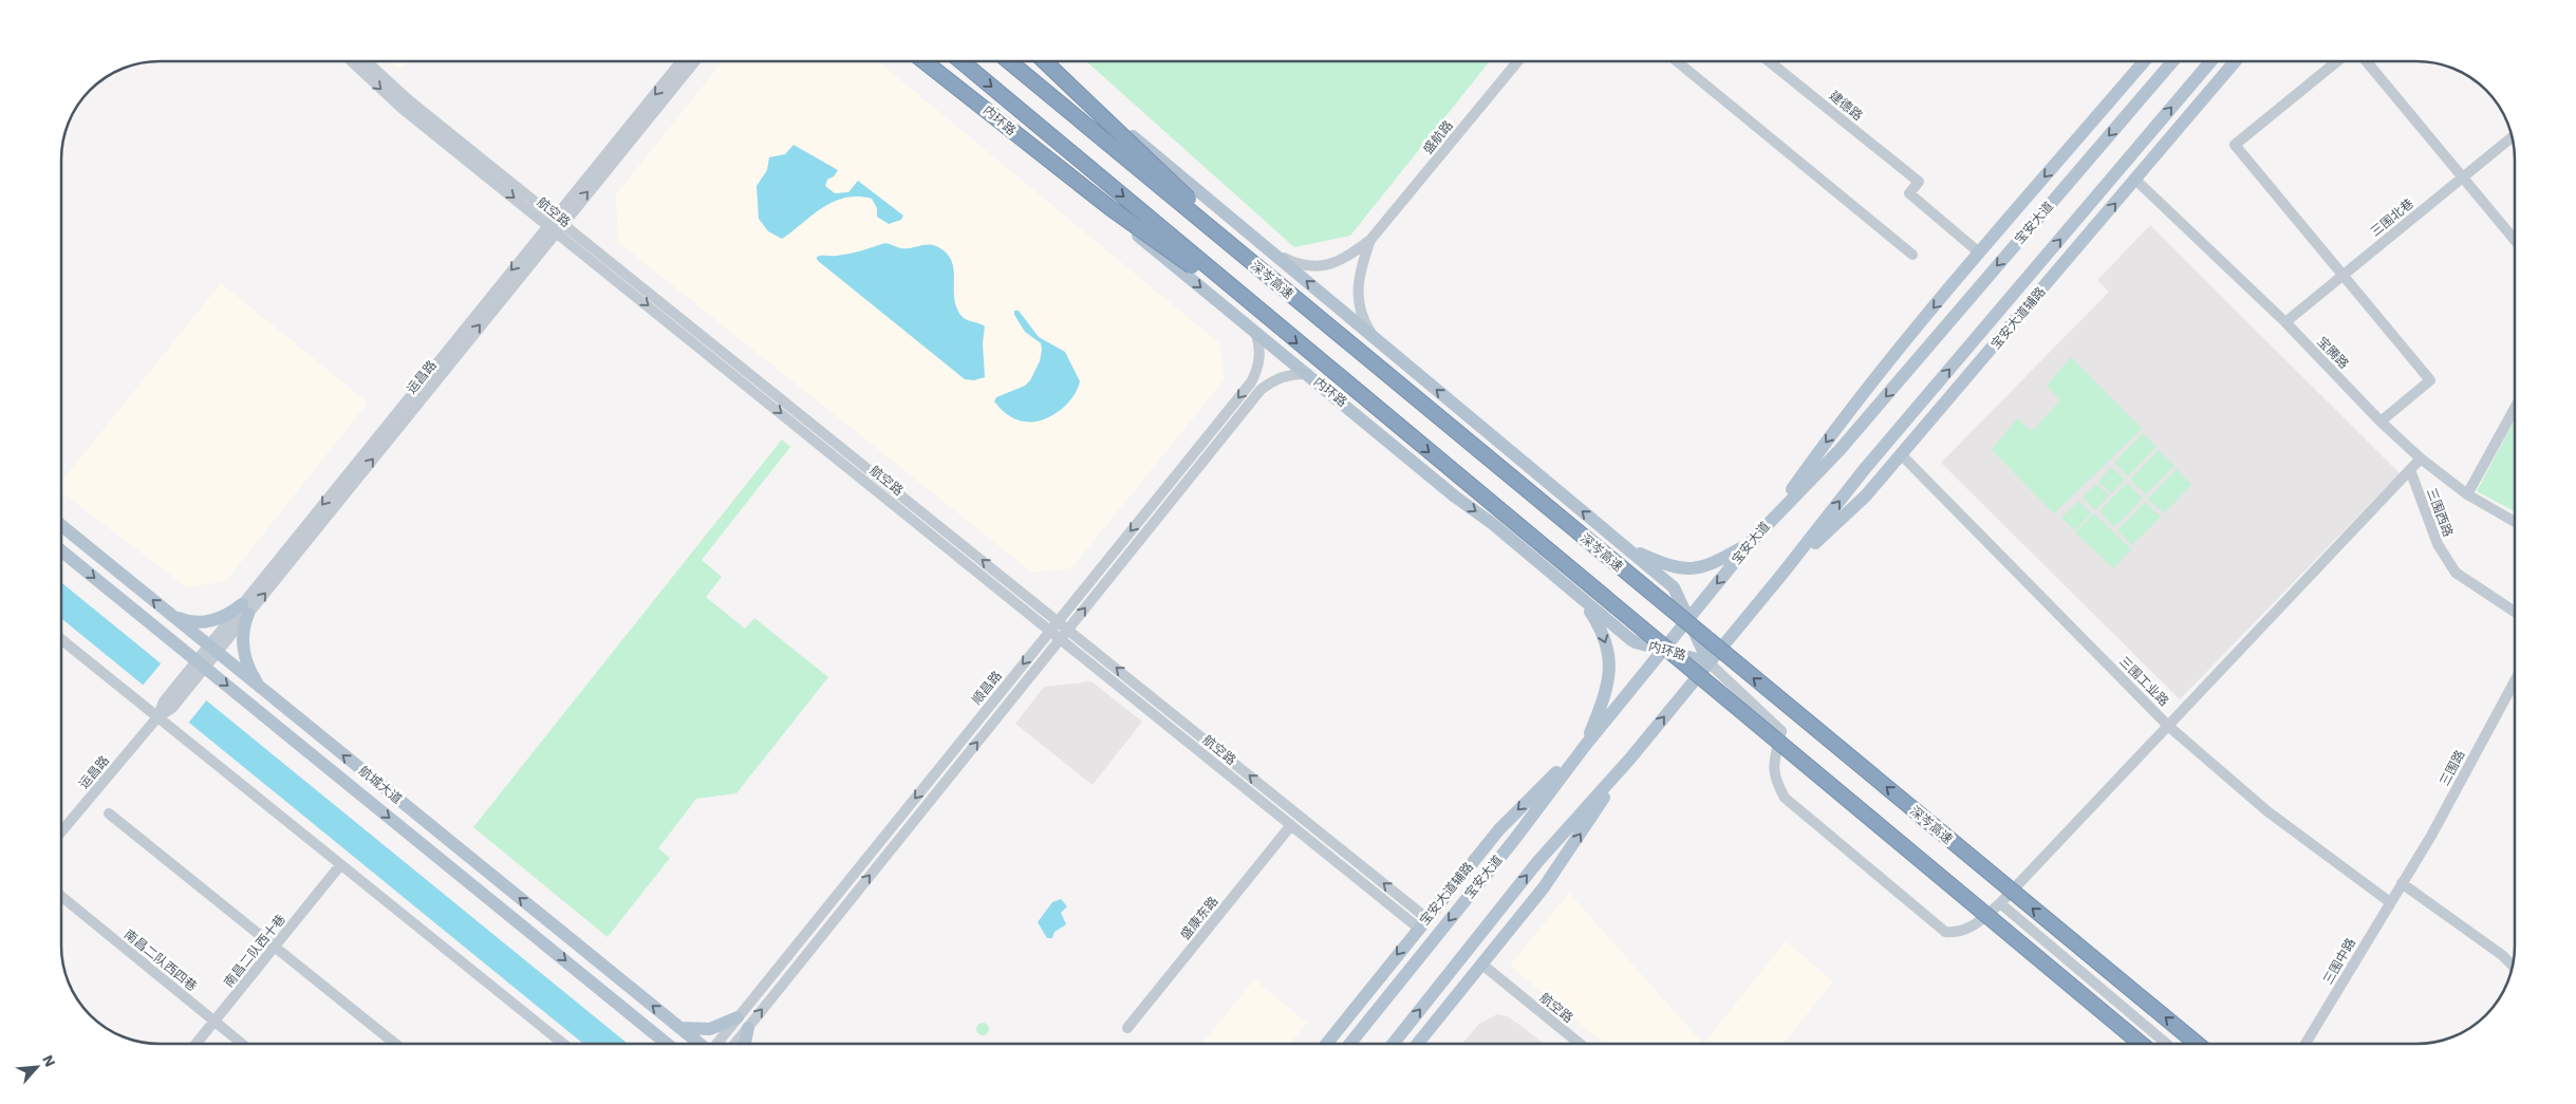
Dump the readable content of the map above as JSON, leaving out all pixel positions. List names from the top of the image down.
{
  "streets": {
    "highway": ["深岑高速"],
    "main road": [
      "内环路",
      "宝安大道",
      "宝安大道辅路",
      "航城大道"
    ],
    "street": [
      "建德路",
      "盛航路",
      "航空路",
      "三围北巷",
      "宝腾路",
      "运昌路",
      "三围西路",
      "三围工业路",
      "顺昌路",
      "三围路",
      "盛康东路",
      "南昌二队西十巷",
      "南昌二队西四巷",
      "三围中路"
    ]
  },
  "crossings": [
    ["内环路", "宝安大道"],
    ["内环路", "顺昌路"],
    ["航空路", "宝安大道辅路"],
    ["航空路", "运昌路"],
    ["航空路", "顺昌路"],
    ["航空路", "盛康东路"],
    ["三围北巷", "宝腾路"],
    ["宝安大道", "宝安大道辅路"],
    ["宝安大道辅路", "宝腾路"],
    ["宝安大道辅路", "三围工业路"],
    ["运昌路", "航城大道"],
    ["三围工业路", "三围中路"],
    ["三围路", "三围中路"],
    ["南昌二队西十巷", "南昌二队西四巷"]
  ],
  "north": "top right"
}
